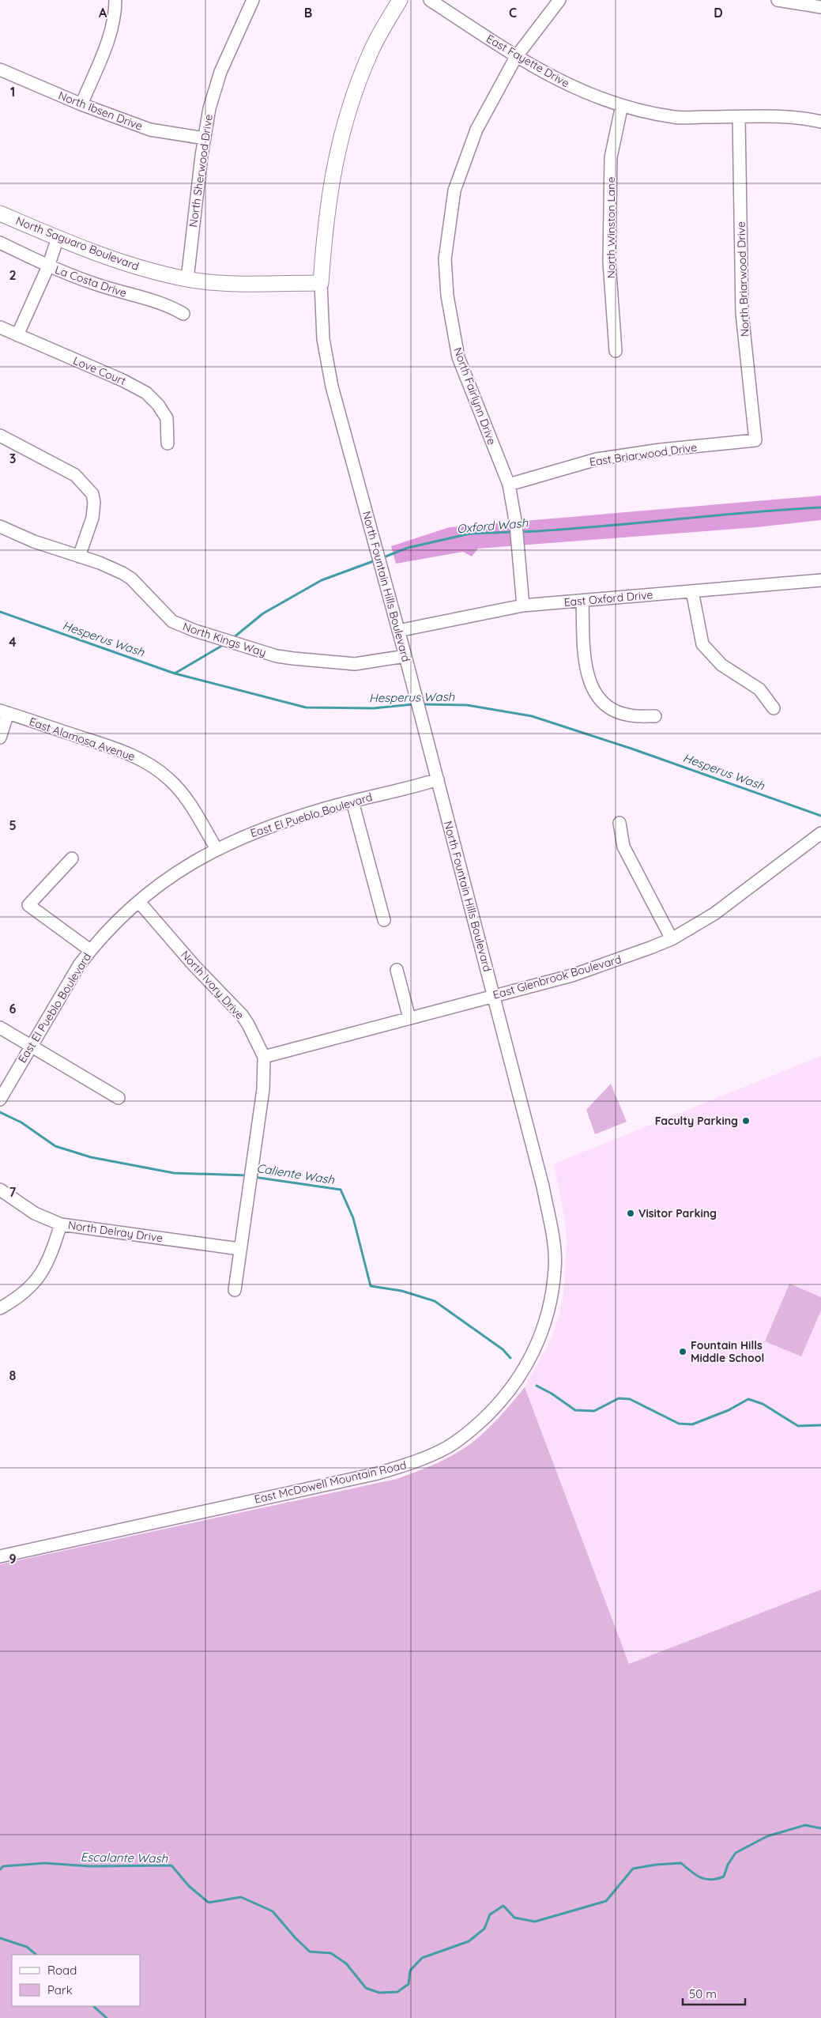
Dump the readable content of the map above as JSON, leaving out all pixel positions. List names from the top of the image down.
{
  "streets": {
    "main road": ["North Saguaro Boulevard", "North Fountain Hills Boulevard"],
    "street": [
      "East Fayette Drive",
      "North Ibsen Drive",
      "North Sherwood Drive",
      "North Winston Lane",
      "North Briarwood Drive",
      "La Costa Drive",
      "Love Court",
      "North Fairlynn Drive",
      "East Briarwood Drive",
      "East Oxford Drive",
      "North Kings Way",
      "East Alamosa Avenue",
      "East El Pueblo Boulevard",
      "East Glenbrook Boulevard",
      "North Ivory Drive",
      "North Delray Drive",
      "East McDowell Mountain Road"
    ]
  },
  "crossings": [
    ["East Fayette Drive", "North Winston Lane"],
    ["East Fayette Drive", "North Briarwood Drive"],
    ["East Fayette Drive", "North Fairlynn Drive"],
    ["North Ibsen Drive", "North Sherwood Drive"],
    ["North Sherwood Drive", "North Saguaro Boulevard"],
    ["North Saguaro Boulevard", "North Fountain Hills Boulevard"],
    ["North Briarwood Drive", "East Briarwood Drive"],
    ["North Fairlynn Drive", "East Briarwood Drive"],
    ["North Fairlynn Drive", "East Oxford Drive"],
    ["North Fountain Hills Boulevard", "East Oxford Drive"],
    ["North Fountain Hills Boulevard", "North Kings Way"],
    ["North Fountain Hills Boulevard", "East El Pueblo Boulevard"],
    ["North Fountain Hills Boulevard", "East Glenbrook Boulevard"],
    ["North Fountain Hills Boulevard", "East McDowell Mountain Road"],
    ["East Alamosa Avenue", "East El Pueblo Boulevard"],
    ["East El Pueblo Boulevard", "North Ivory Drive"],
    ["East Glenbrook Boulevard", "North Ivory Drive"],
    ["North Ivory Drive", "North Delray Drive"]
  ],
  "water": [
    "Oxford Wash",
    "Hesperus Wash",
    "Caliente Wash",
    "Escalante Wash"
  ],
  "places": ["Faculty Parking", "Visitor Parking", "Fountain Hills Middle School"],
  "legend": ["Road", "Park"],
  "scale_bar": "50 m",
  "grid": {
    "columns": [
      "A",
      "B",
      "C",
      "D"
    ],
    "rows": [
      "1",
      "2",
      "3",
      "4",
      "5",
      "6",
      "7",
      "8",
      "9"
    ]
  }
}
